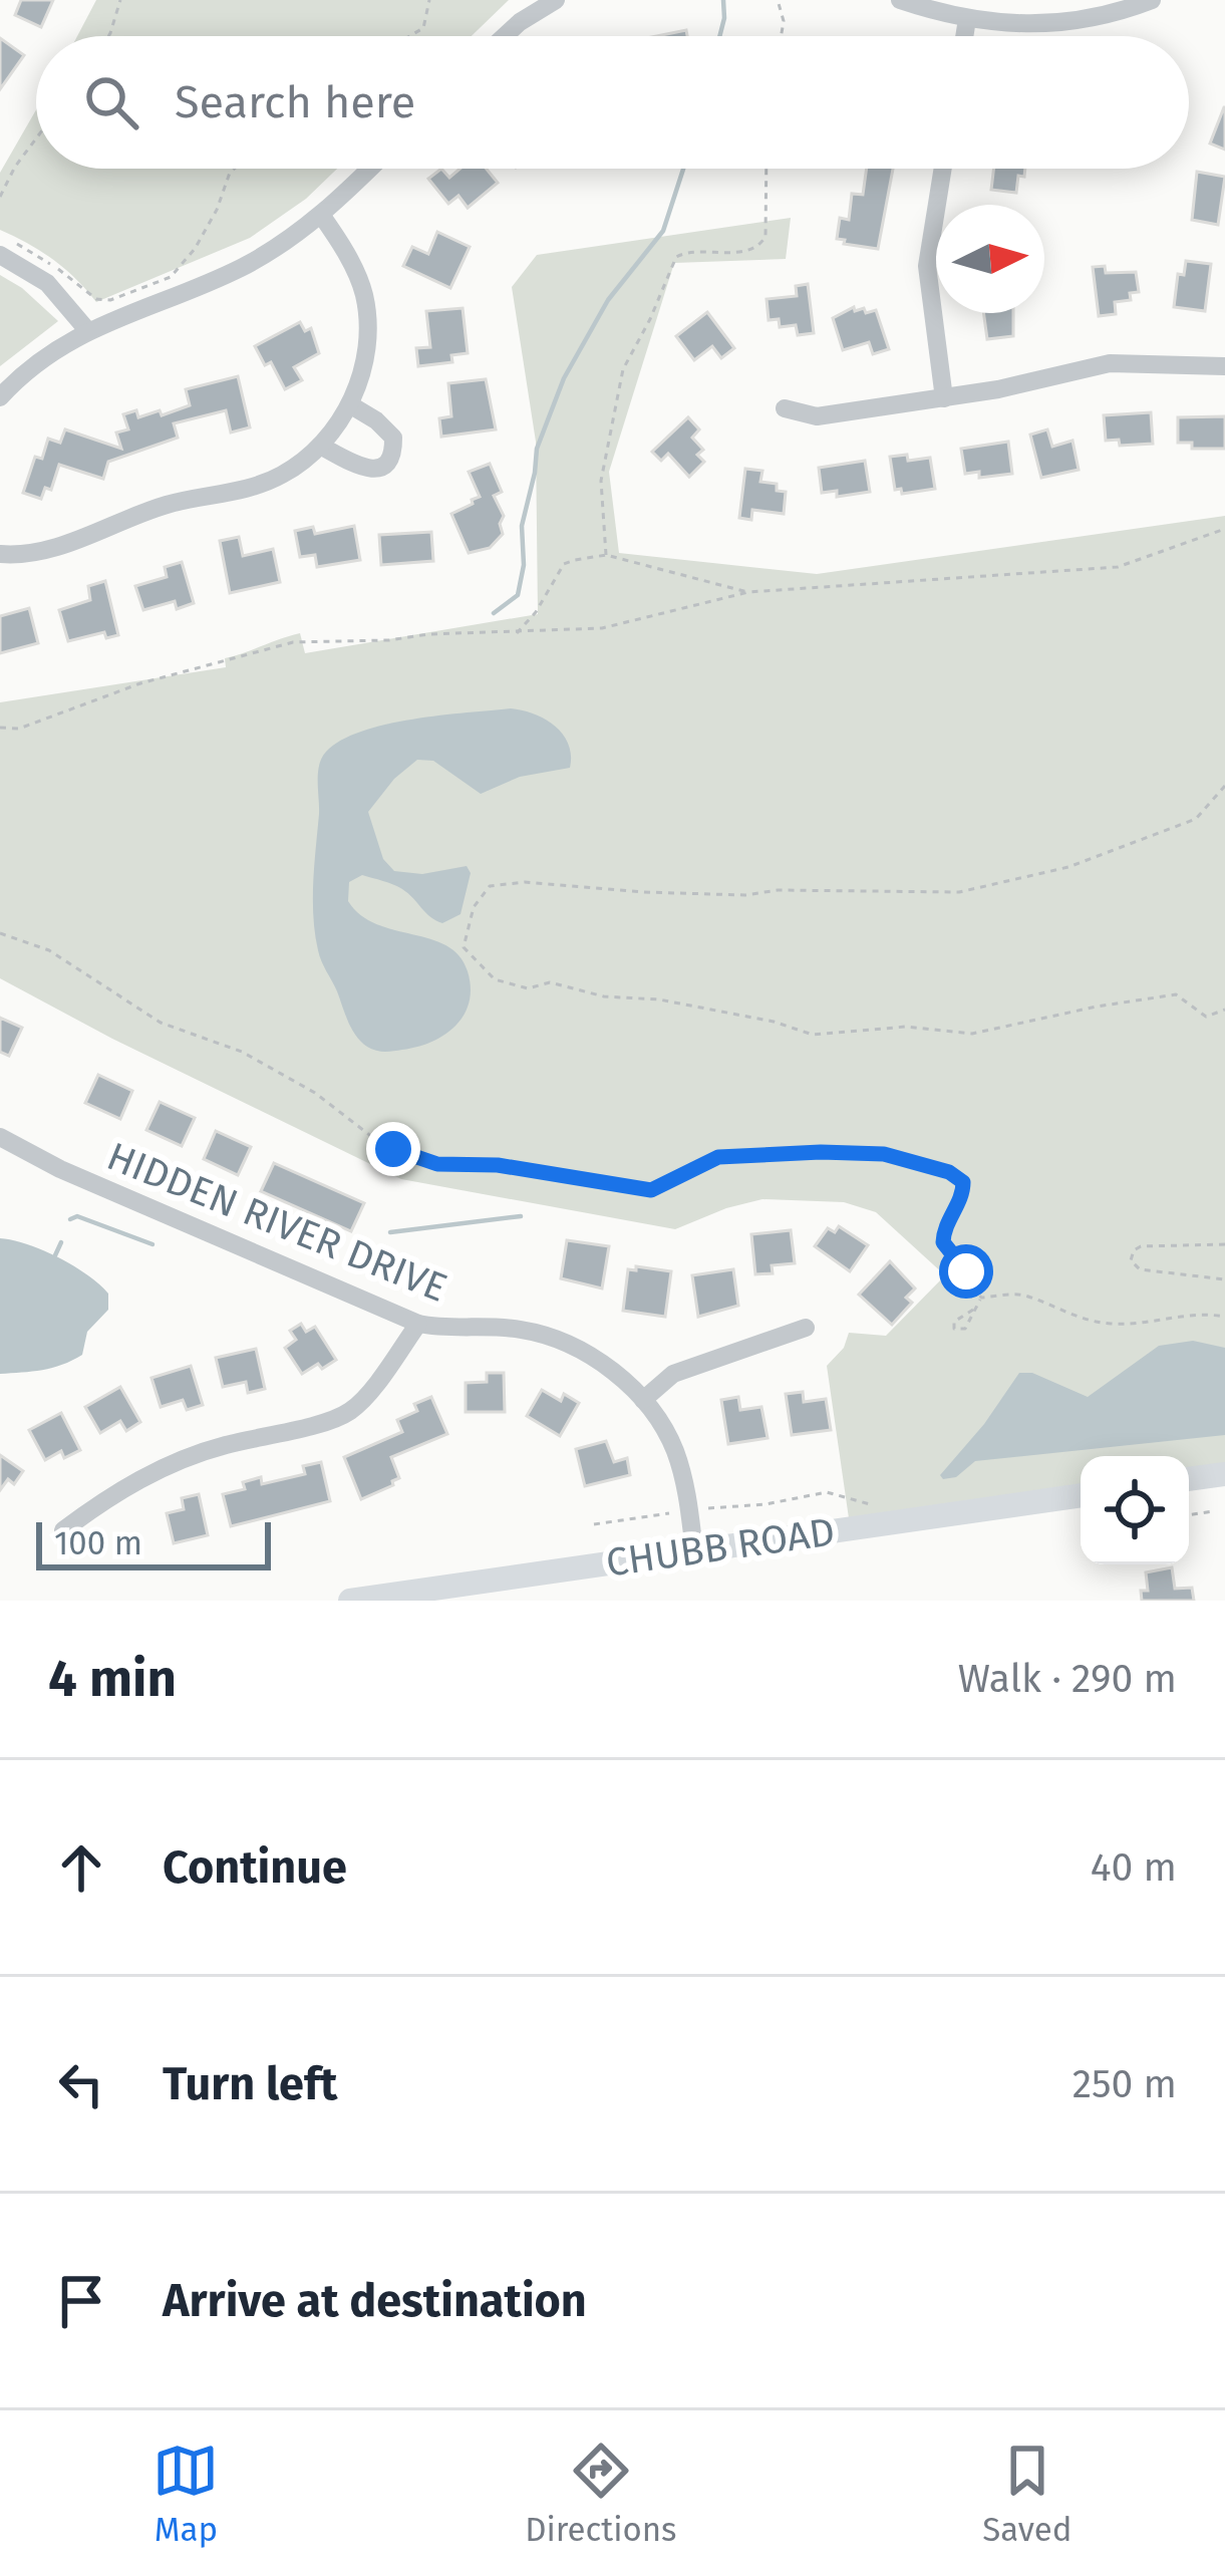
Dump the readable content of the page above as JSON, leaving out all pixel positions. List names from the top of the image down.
{
  "streets": {
    "street": ["HIDDEN RIVER DRIVE", "CHUBB ROAD"]
  },
  "crossings": [
    ["HIDDEN RIVER DRIVE", "CHUBB ROAD"]
  ],
  "scale_bar": "100 m",
  "north": "right",
  "page": {
    "search": "Search here",
    "scale": "100 m",
    "heading": ["4 min", "Walk · 290 m"],
    "list": [
      ["Continue", "40 m"],
      ["Turn left", "250 m"],
      "Arrive at destination"
    ],
    "nav": ["Map", "Directions", "Saved"]
  }
}
